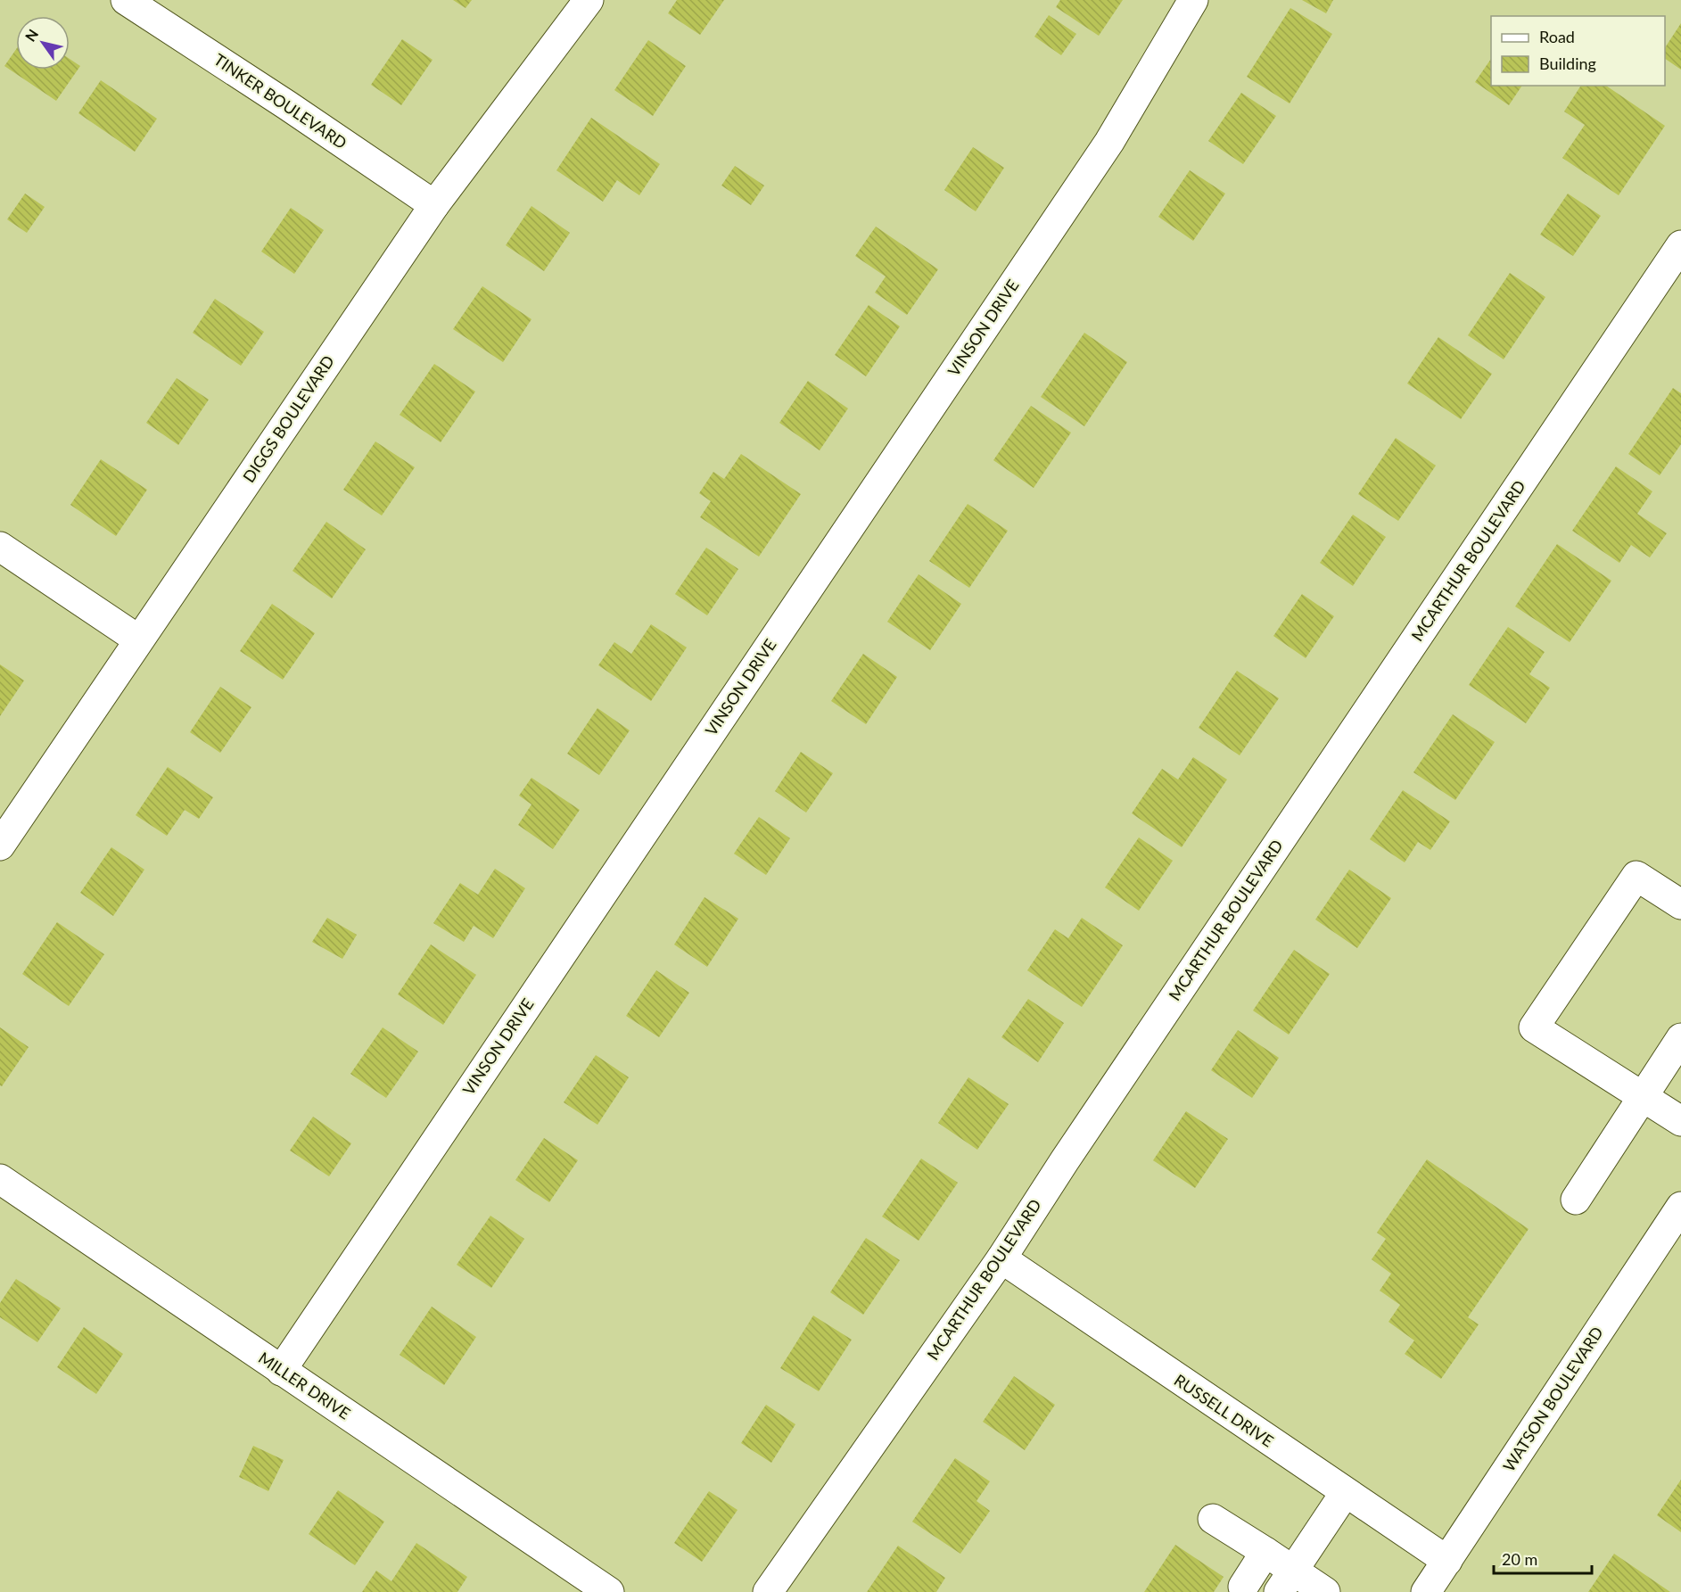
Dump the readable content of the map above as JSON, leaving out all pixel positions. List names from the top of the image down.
{
  "streets": {
    "street": [
      "TINKER BOULEVARD",
      "VINSON DRIVE",
      "DIGGS BOULEVARD",
      "MCARTHUR BOULEVARD",
      "MILLER DRIVE",
      "WATSON BOULEVARD",
      "RUSSELL DRIVE"
    ]
  },
  "crossings": [
    ["TINKER BOULEVARD", "DIGGS BOULEVARD"],
    ["VINSON DRIVE", "MILLER DRIVE"],
    ["MCARTHUR BOULEVARD", "RUSSELL DRIVE"],
    ["WATSON BOULEVARD", "RUSSELL DRIVE"]
  ],
  "legend": ["Road", "Building"],
  "scale_bar": "20 m",
  "north": "top left"
}
